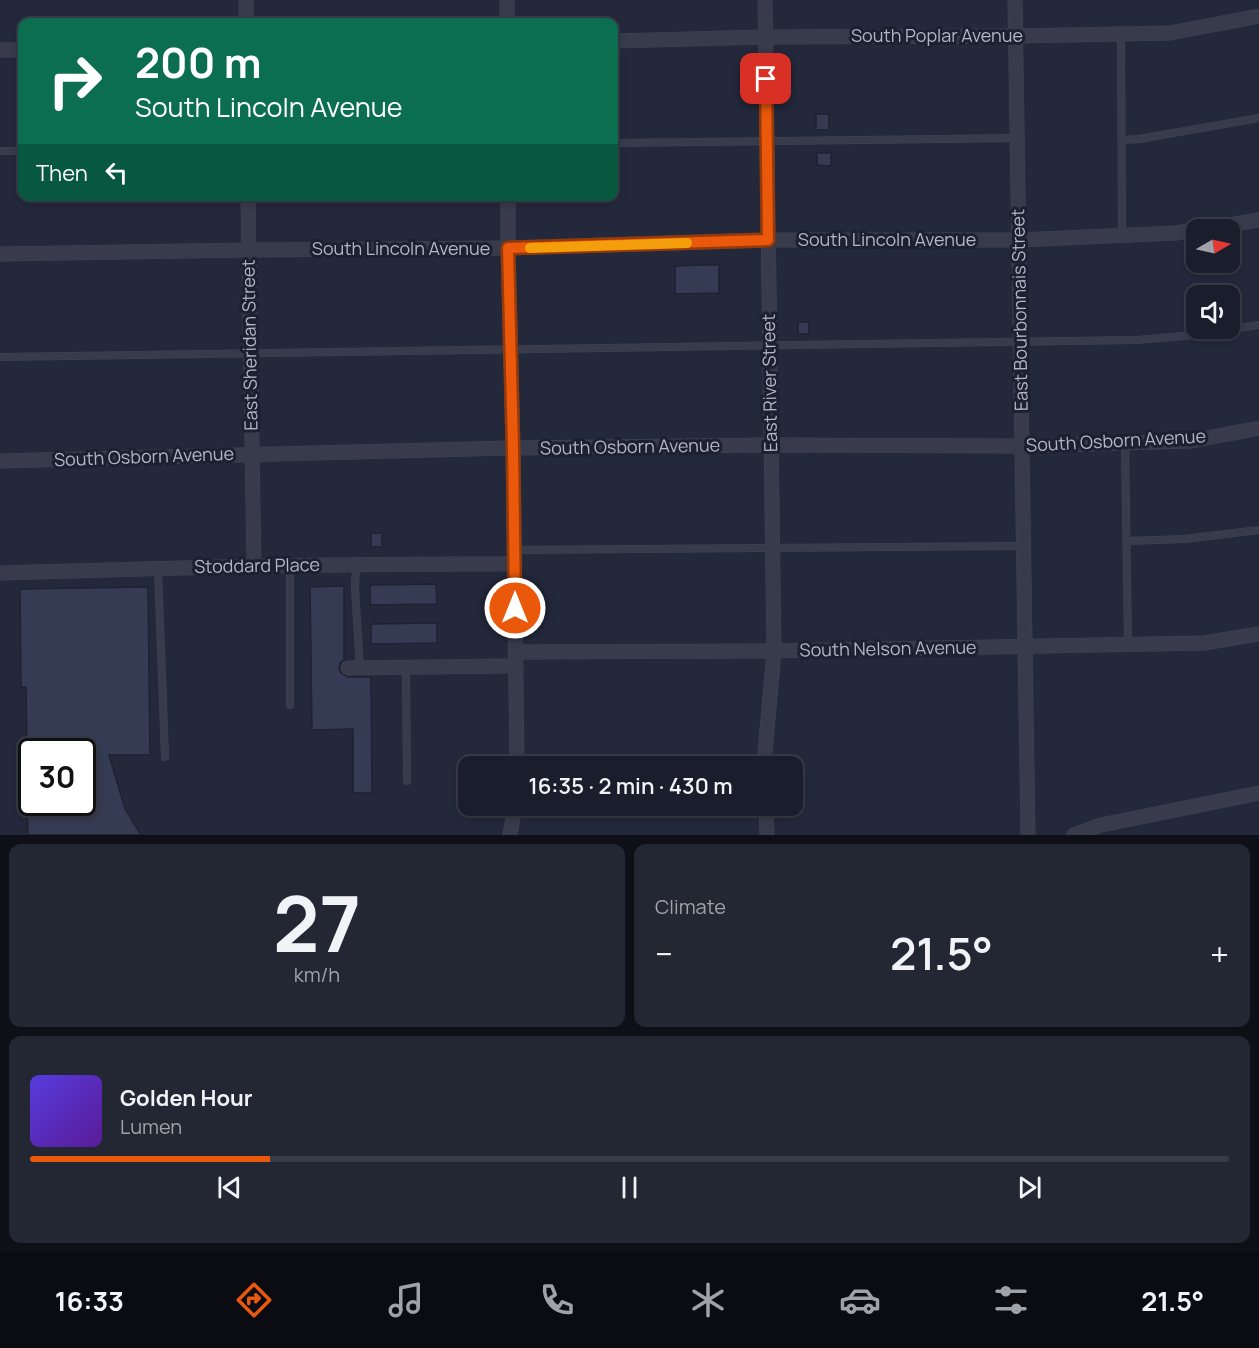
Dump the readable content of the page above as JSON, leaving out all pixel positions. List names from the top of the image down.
{
  "streets": {
    "street": [
      "South Poplar Avenue",
      "South Lincoln Avenue",
      "East Bourbonnais Street",
      "East Sheridan Street",
      "East River Street",
      "South Osborn Avenue",
      "Stoddard Place",
      "South Nelson Avenue"
    ]
  },
  "crossings": [
    ["South Poplar Avenue", "East Bourbonnais Street"],
    ["South Poplar Avenue", "East River Street"],
    ["South Lincoln Avenue", "East Bourbonnais Street"],
    ["South Lincoln Avenue", "East Sheridan Street"],
    ["South Lincoln Avenue", "East River Street"],
    ["East Bourbonnais Street", "South Osborn Avenue"],
    ["East Bourbonnais Street", "South Nelson Avenue"],
    ["East Sheridan Street", "South Osborn Avenue"],
    ["East Sheridan Street", "Stoddard Place"],
    ["East River Street", "South Osborn Avenue"],
    ["East River Street", "South Nelson Avenue"]
  ],
  "north": "right",
  "page": {
    "turn": ["200 m", "South Lincoln Avenue"],
    "then": "Then",
    "limit": "30",
    "trip": "16:35 · 2 min · 430 m",
    "tile": [
      ["27", "km/h"],
      "Climate"
    ],
    "heat": ["−", "21.5°", "+"],
    "song": ["Golden Hour", "Lumen"],
    "tabs": ["16:33", "21.5°"]
  }
}
